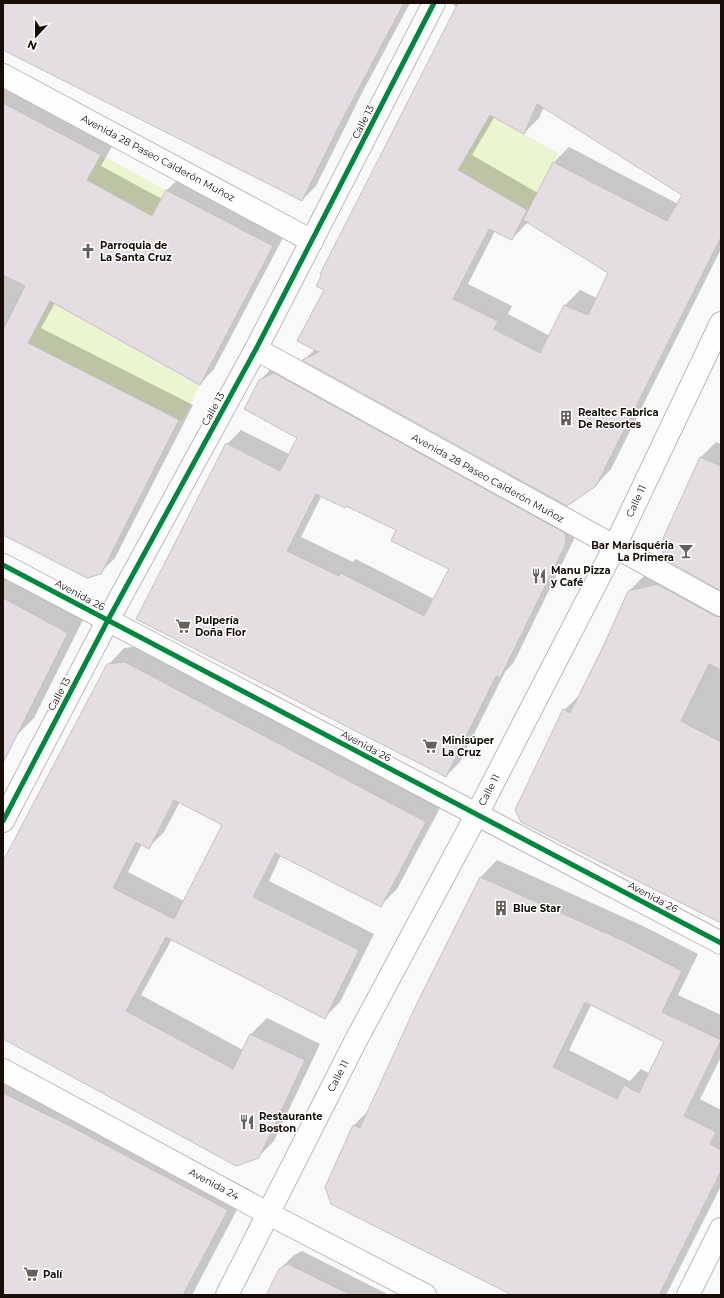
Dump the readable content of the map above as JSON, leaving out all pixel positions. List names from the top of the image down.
{
  "streets": {
    "street": [
      "Calle 13",
      "Avenida 28 Paseo Calderón Muñoz",
      "Calle 11",
      "Avenida 26",
      "Avenida 24"
    ]
  },
  "crossings": [
    ["Calle 13", "Avenida 28 Paseo Calderón Muñoz"],
    ["Calle 13", "Avenida 26"],
    ["Avenida 28 Paseo Calderón Muñoz", "Calle 11"],
    ["Calle 11", "Avenida 26"],
    ["Calle 11", "Avenida 24"]
  ],
  "places": {
    "church": ["Parroquia de La Santa Cruz"],
    "building": ["Realtec Fabrica De Resortes", "Blue Star"],
    "bar": ["Bar Marisquéria La Primera"],
    "restaurant": ["Manu Pizza y Café", "Restaurante Boston"],
    "supermarket": ["Pulpería Doña Flor", "Minisúper La Cruz", "Palí"]
  },
  "north": "bottom"
}
